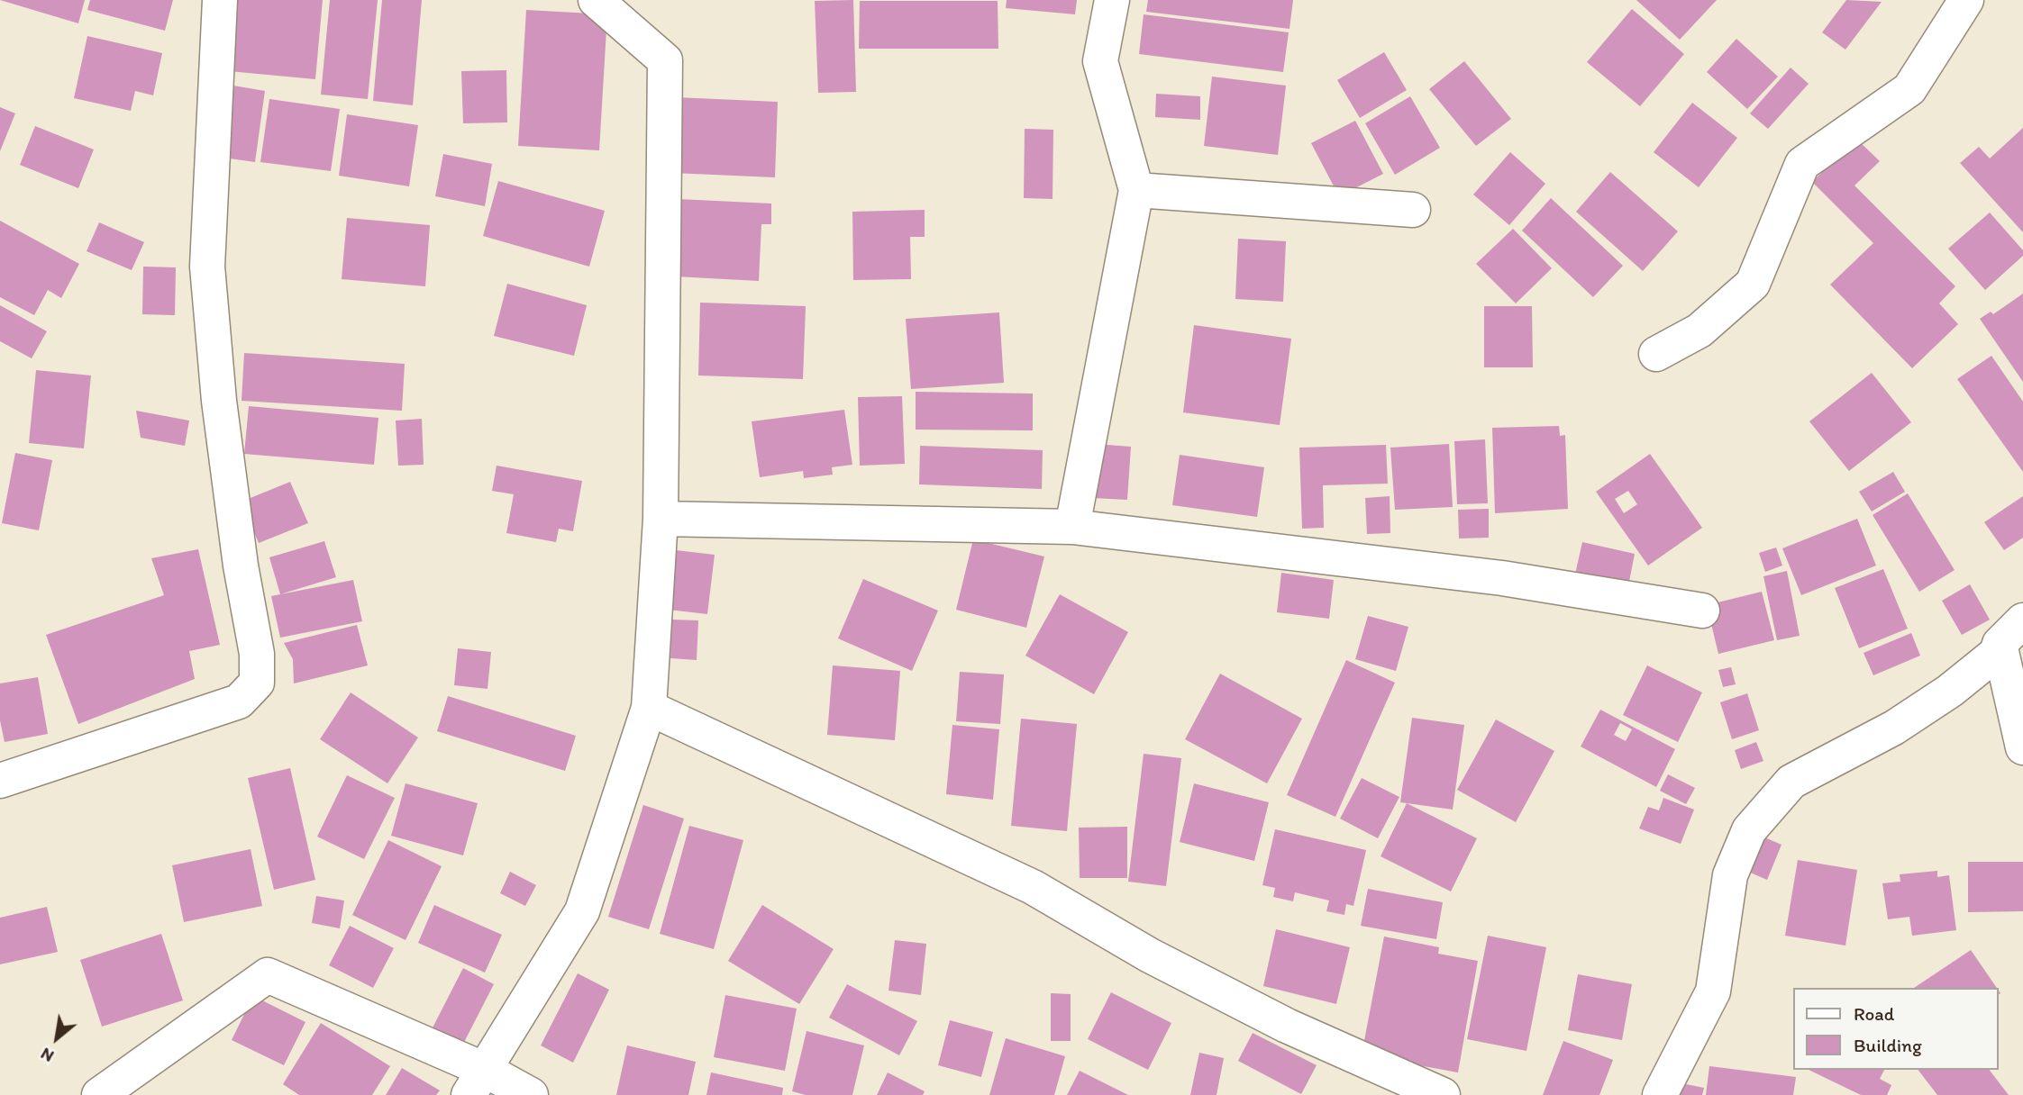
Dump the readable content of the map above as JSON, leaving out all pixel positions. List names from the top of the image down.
{
  "legend": ["Road", "Building"],
  "north": "bottom left"
}
